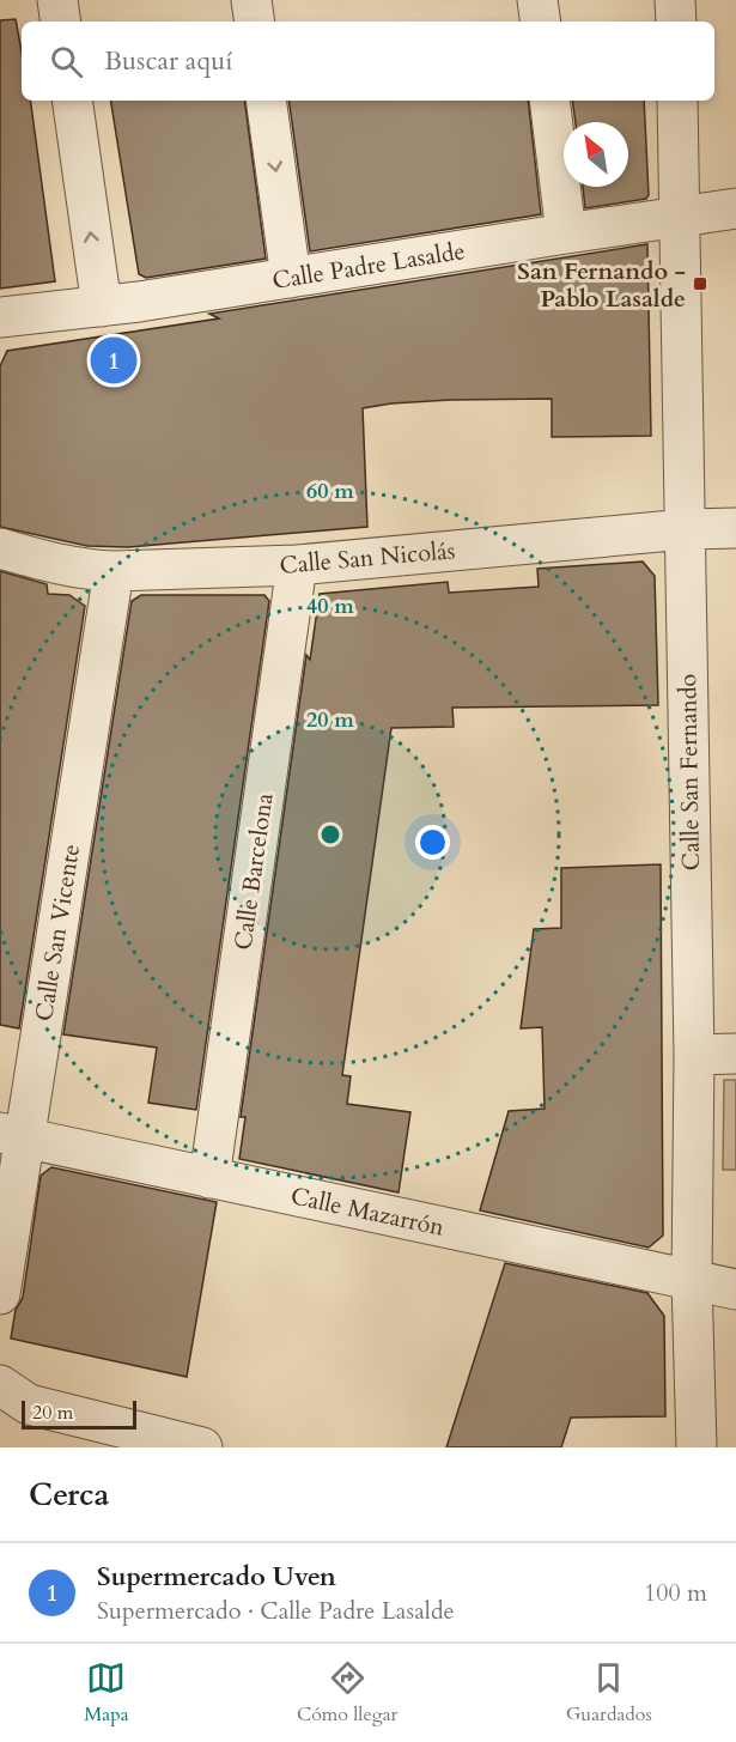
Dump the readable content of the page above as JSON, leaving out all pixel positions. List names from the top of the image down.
{
  "streets": {
    "street": [
      "Calle Padre Lasalde",
      "Calle San Nicolás",
      "Calle San Fernando",
      "Calle Barcelona",
      "Calle San Vicente",
      "Calle Mazarrón"
    ]
  },
  "crossings": [
    ["Calle Padre Lasalde", "Calle San Fernando"],
    ["Calle San Nicolás", "Calle San Fernando"],
    ["Calle San Nicolás", "Calle Barcelona"],
    ["Calle San Nicolás", "Calle San Vicente"],
    ["Calle San Fernando", "Calle Mazarrón"],
    ["Calle Barcelona", "Calle Mazarrón"],
    ["Calle San Vicente", "Calle Mazarrón"]
  ],
  "places": {
    "transit": ["San Fernando - Pablo Lasalde"]
  },
  "scale_bar": "20 m",
  "north": "top left",
  "page": {
    "search": "Buscar aquí",
    "pins": "1",
    "scale": "20 m",
    "heading": "Cerca",
    "list": [
      {
        "mark": "1",
        "name": "Supermercado Uven",
        "note": "Supermercado · Calle Padre Lasalde",
        "value": "100 m"
      }
    ],
    "nav": ["Mapa", "Cómo llegar", "Guardados"]
  },
  "rings": ["60 m", "40 m", "20 m"]
}
